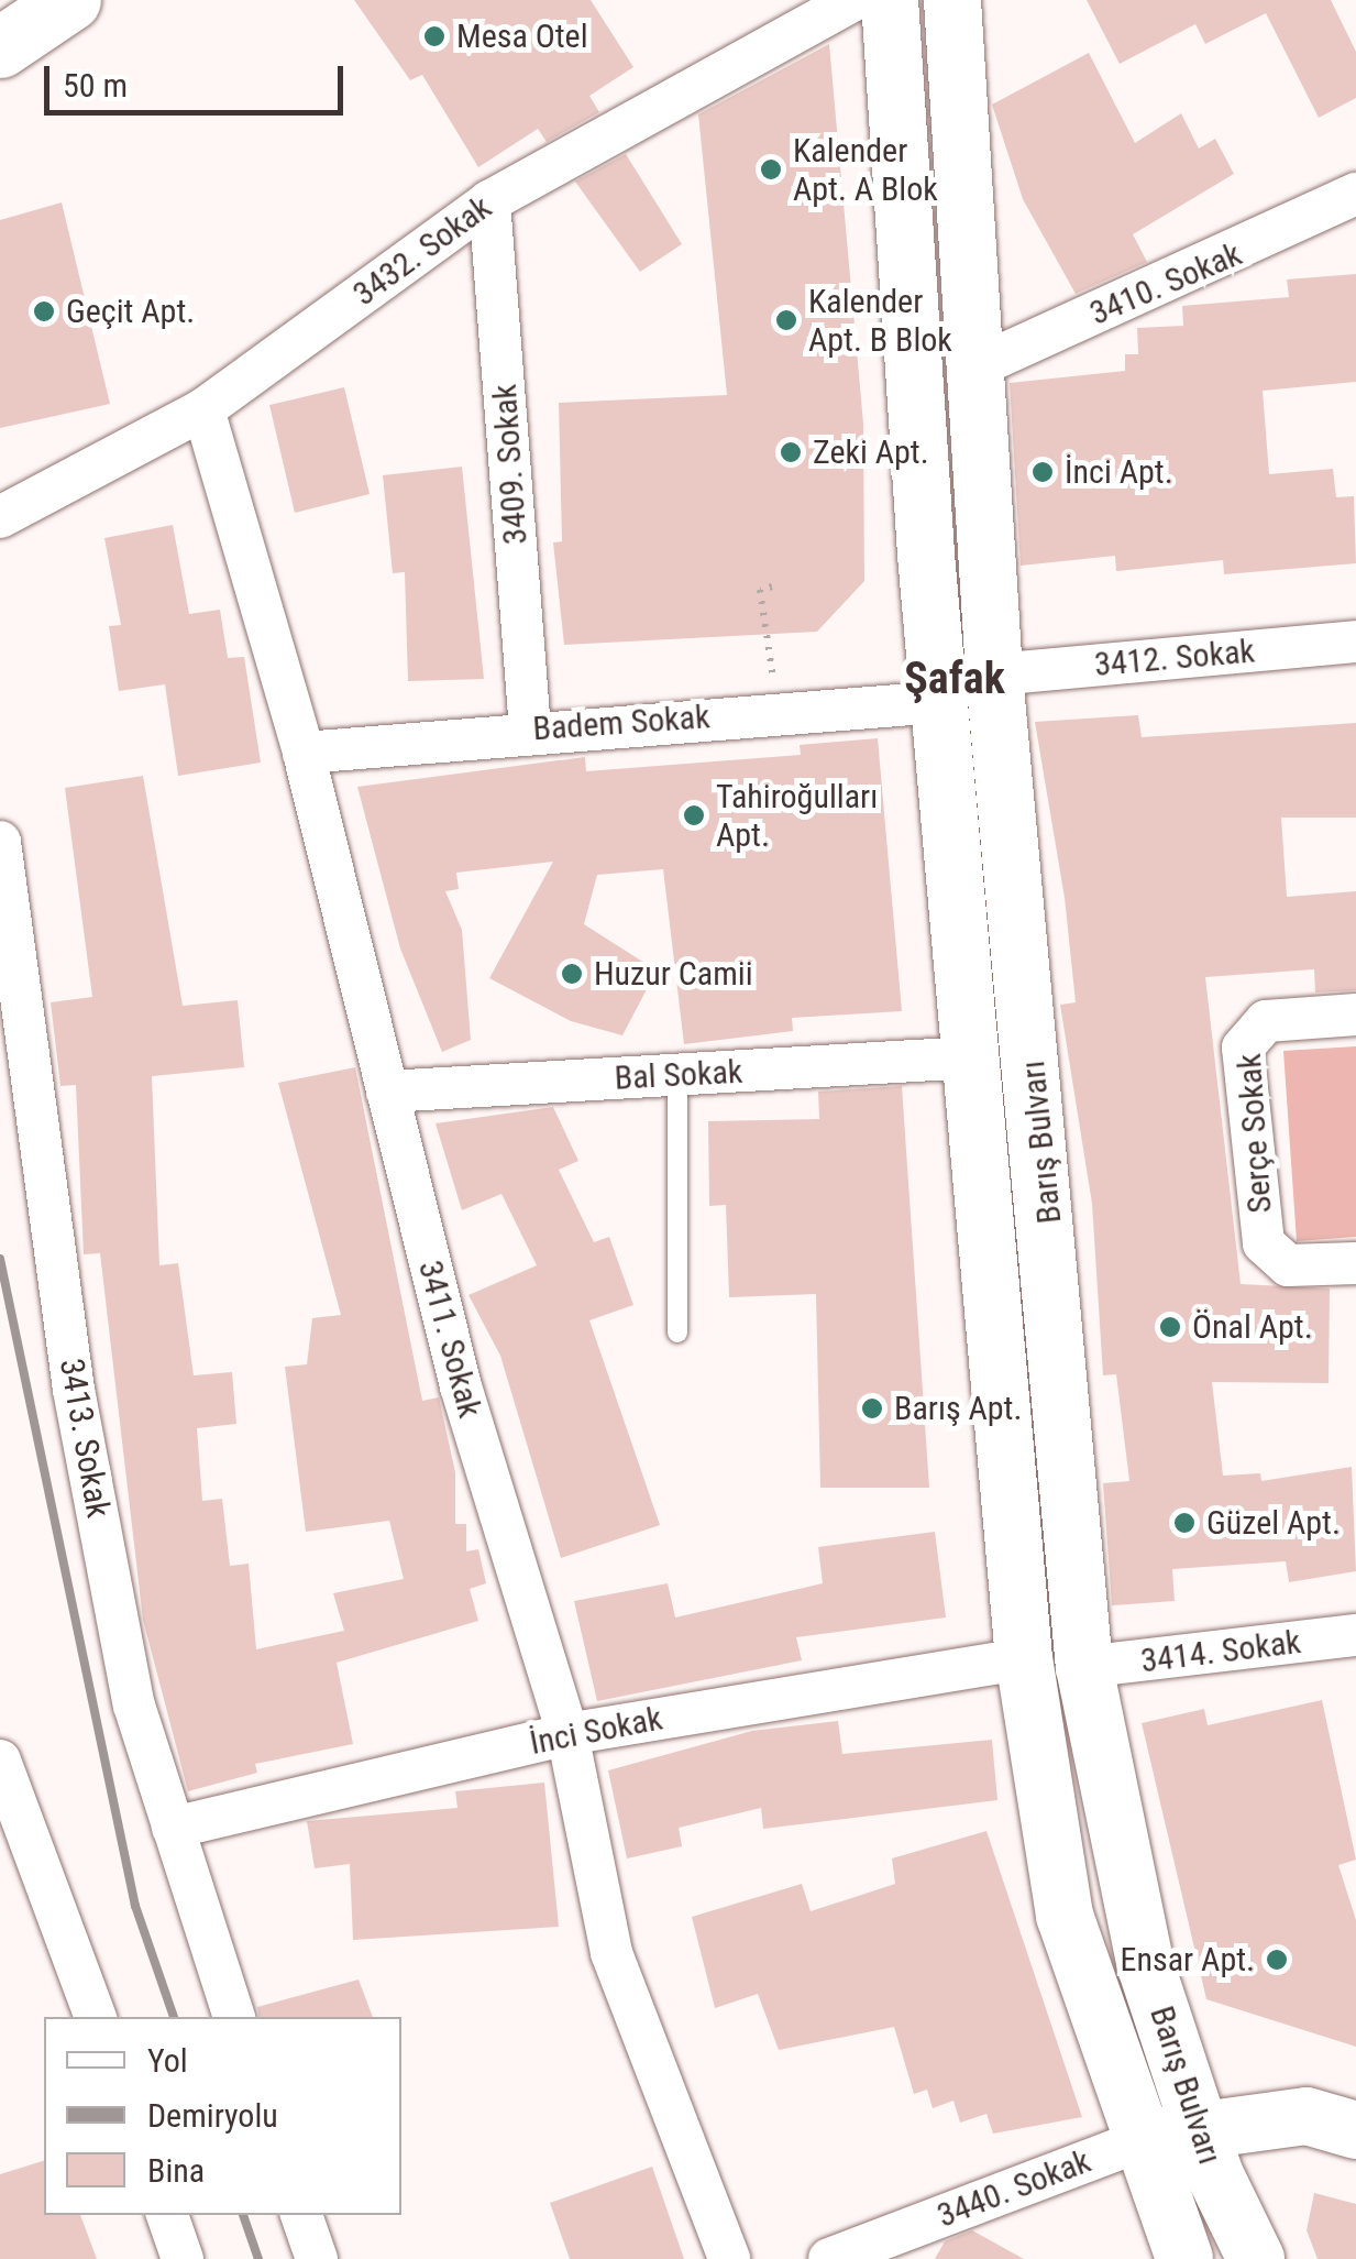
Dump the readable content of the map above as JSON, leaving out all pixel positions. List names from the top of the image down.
{
  "streets": {
    "main road": ["Barış Bulvarı"],
    "street": [
      "3432. Sokak",
      "3410. Sokak",
      "3409. Sokak",
      "3412. Sokak",
      "Badem Sokak",
      "Bal Sokak",
      "Serçe Sokak",
      "3411. Sokak",
      "3413. Sokak",
      "3414. Sokak",
      "İnci Sokak",
      "3440. Sokak"
    ]
  },
  "crossings": [
    ["3432. Sokak", "3409. Sokak"],
    ["3432. Sokak", "3411. Sokak"],
    ["3410. Sokak", "Barış Bulvarı"],
    ["3409. Sokak", "Badem Sokak"],
    ["3412. Sokak", "Barış Bulvarı"],
    ["Badem Sokak", "Barış Bulvarı"],
    ["Badem Sokak", "3411. Sokak"],
    ["Bal Sokak", "Barış Bulvarı"],
    ["Bal Sokak", "3411. Sokak"],
    ["Barış Bulvarı", "3414. Sokak"],
    ["Barış Bulvarı", "İnci Sokak"],
    ["Barış Bulvarı", "3440. Sokak"],
    ["3411. Sokak", "İnci Sokak"],
    ["3413. Sokak", "İnci Sokak"]
  ],
  "districts": ["Şafak"],
  "places": [
    "Mesa Otel",
    "Kalender Apt. A Blok",
    "Geçit Apt.",
    "Kalender Apt. B Blok",
    "Zeki Apt.",
    "İnci Apt.",
    "Tahiroğulları Apt.",
    "Huzur Camii",
    "Önal Apt.",
    "Barış Apt.",
    "Güzel Apt.",
    "Ensar Apt."
  ],
  "legend": ["Yol", "Demiryolu", "Bina"],
  "scale_bar": "50 m"
}
